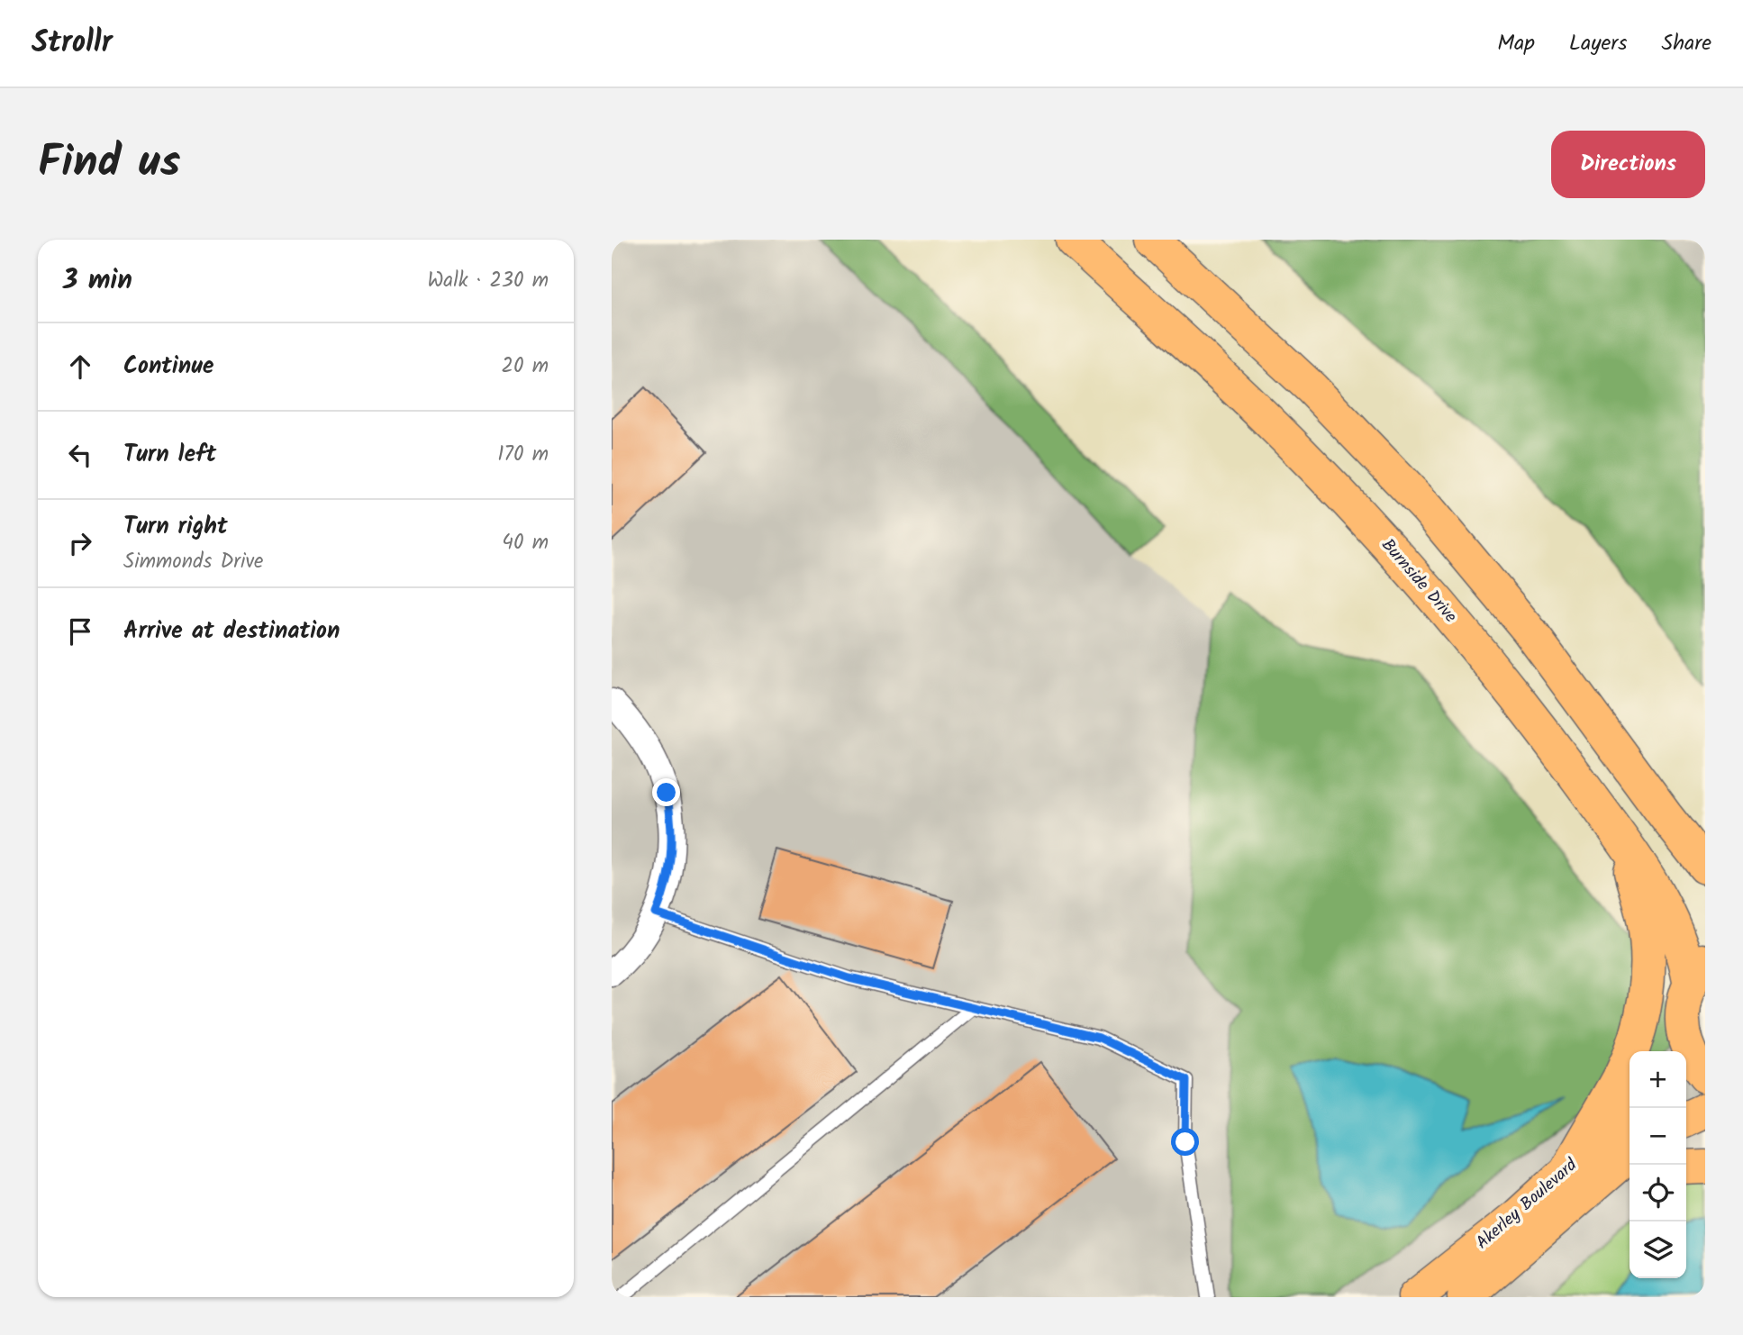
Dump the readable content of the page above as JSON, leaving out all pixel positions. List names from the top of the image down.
{
  "streets": {
    "main road": ["Burnside Drive", "Akerley Boulevard"]
  },
  "page": {
    "header": "Strollr",
    "nav": ["Map", "Layers", "Share"],
    "title": "Find us",
    "buttons": "Directions",
    "heading": ["3 min", "Walk · 230 m"],
    "list": [
      ["Continue", "20 m"],
      ["Turn left", "170 m"],
      ["Turn right", "Simmonds Drive", "40 m"],
      "Arrive at destination"
    ],
    "map_buttons": ["+", "−"]
  }
}
